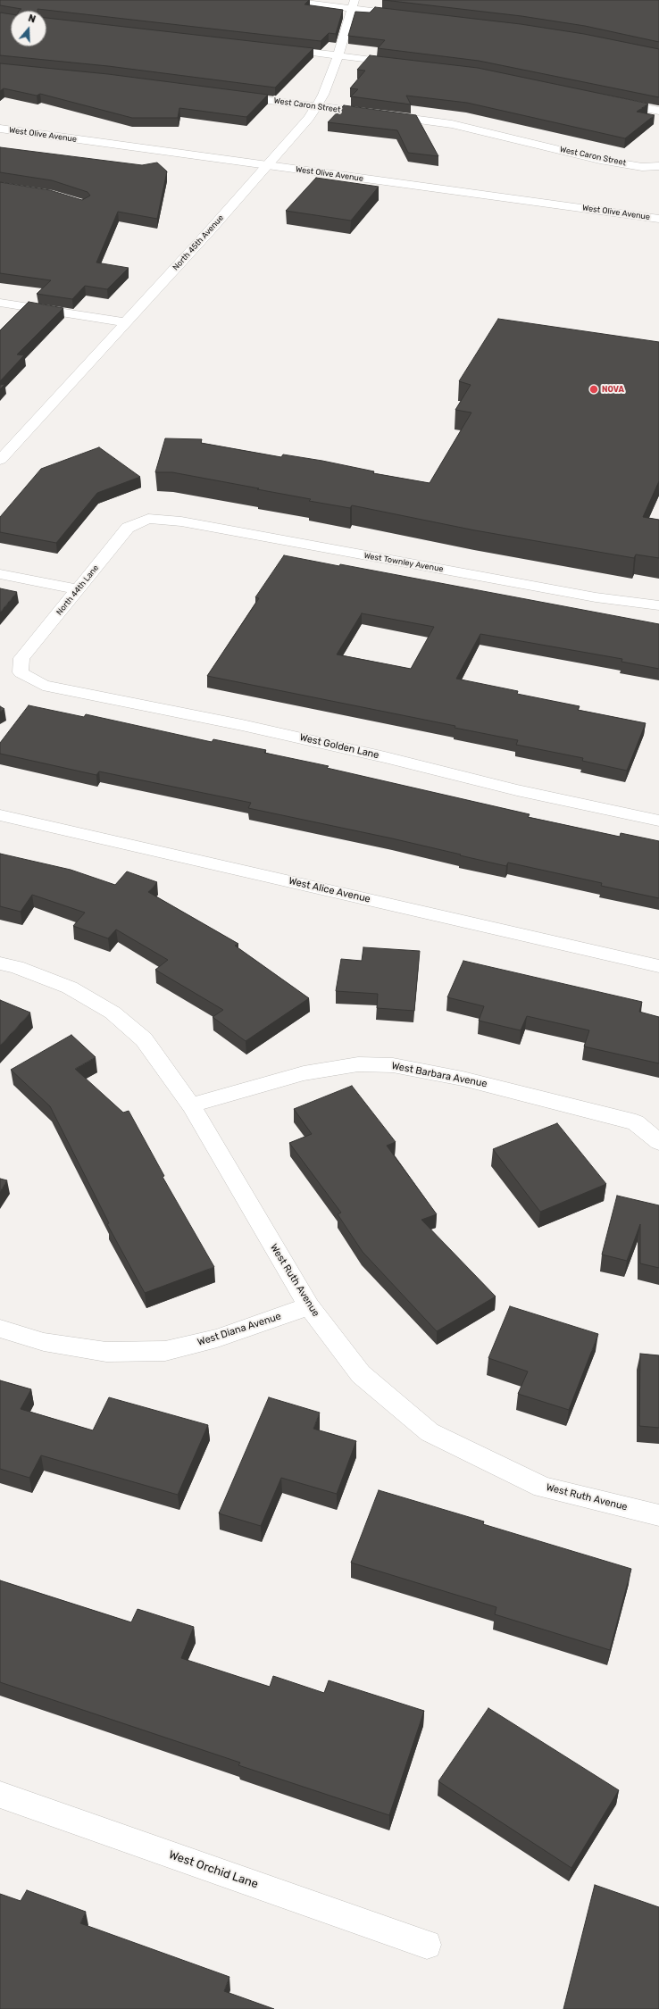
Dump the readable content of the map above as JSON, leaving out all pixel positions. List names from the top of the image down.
{
  "streets": {
    "street": [
      "West Caron Street",
      "West Olive Avenue",
      "North 45th Avenue",
      "West Townley Avenue",
      "North 44th Lane",
      "West Golden Lane",
      "West Alice Avenue",
      "West Barbara Avenue",
      "West Ruth Avenue",
      "West Diana Avenue",
      "West Orchid Lane"
    ]
  },
  "crossings": [
    ["West Caron Street", "North 45th Avenue"],
    ["West Olive Avenue", "North 45th Avenue"],
    ["West Townley Avenue", "North 44th Lane"],
    ["North 44th Lane", "West Golden Lane"],
    ["West Barbara Avenue", "West Ruth Avenue"],
    ["West Ruth Avenue", "West Diana Avenue"]
  ],
  "places": ["NOVA"],
  "north": "top"
}
